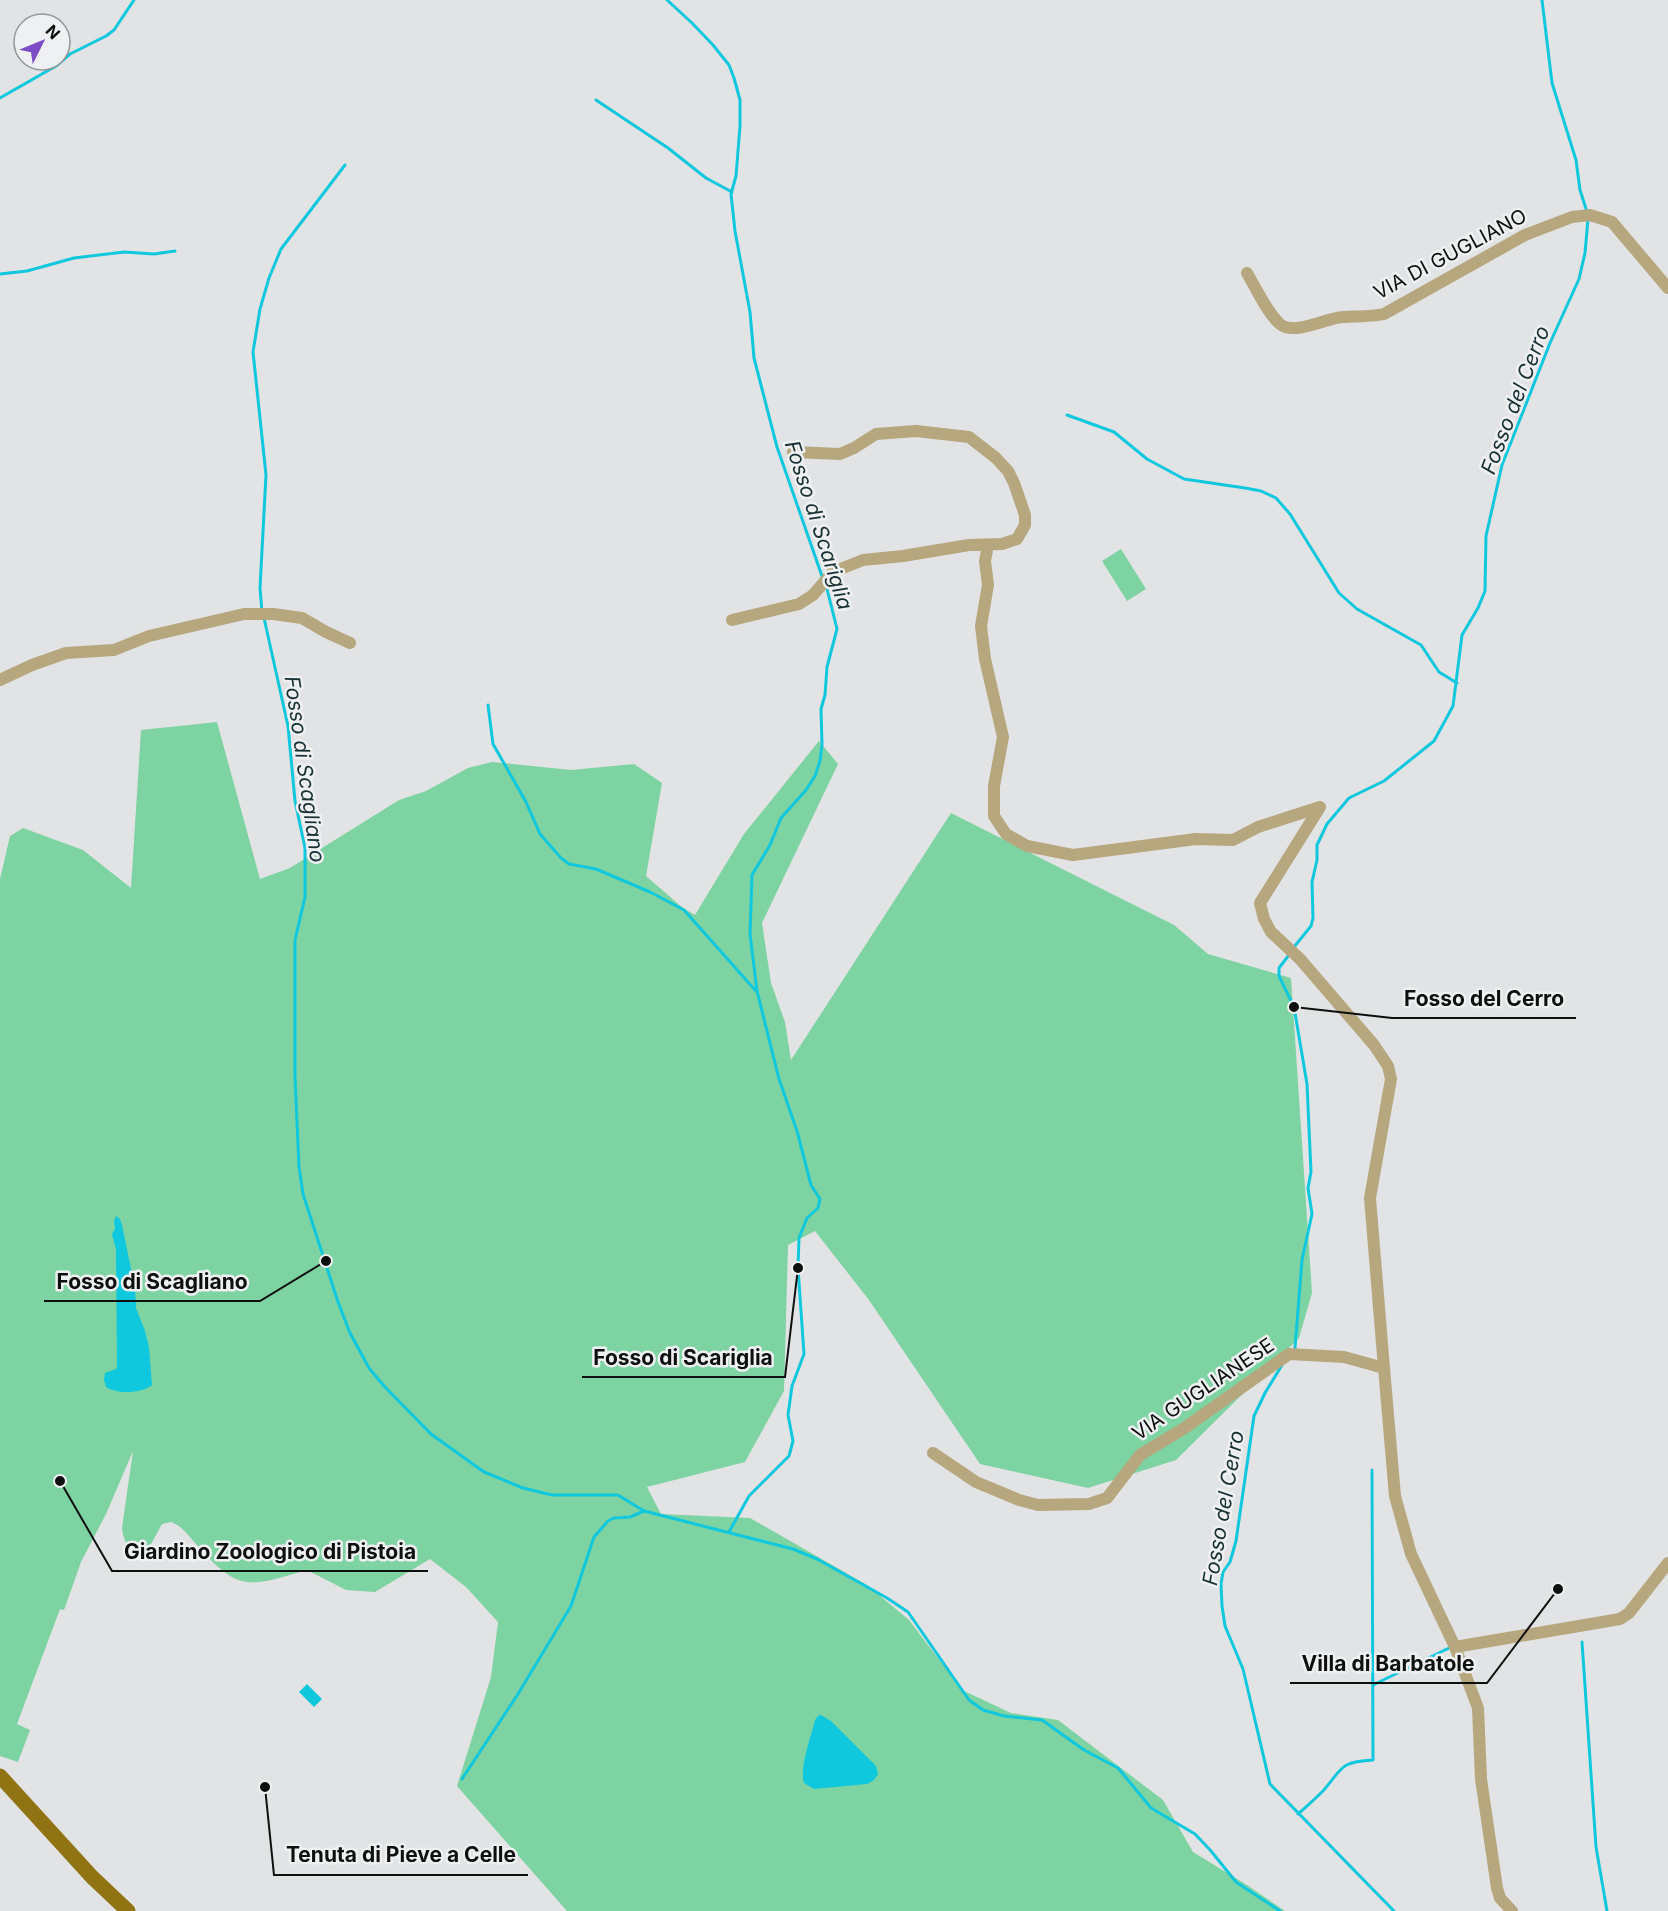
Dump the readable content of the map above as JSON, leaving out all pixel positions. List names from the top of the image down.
{
  "streets": {
    "street": ["VIA DI GUGLIANO", "VIA GUGLIANESE"]
  },
  "water": ["Fosso del Cerro", "Fosso di Scariglia", "Fosso di Scagliano"],
  "places": [
    "Fosso del Cerro",
    "Fosso di Scagliano",
    "Fosso di Scariglia",
    "Giardino Zoologico di Pistoia",
    "Villa di Barbatole",
    "Tenuta di Pieve a Celle"
  ],
  "north": "top right"
}
